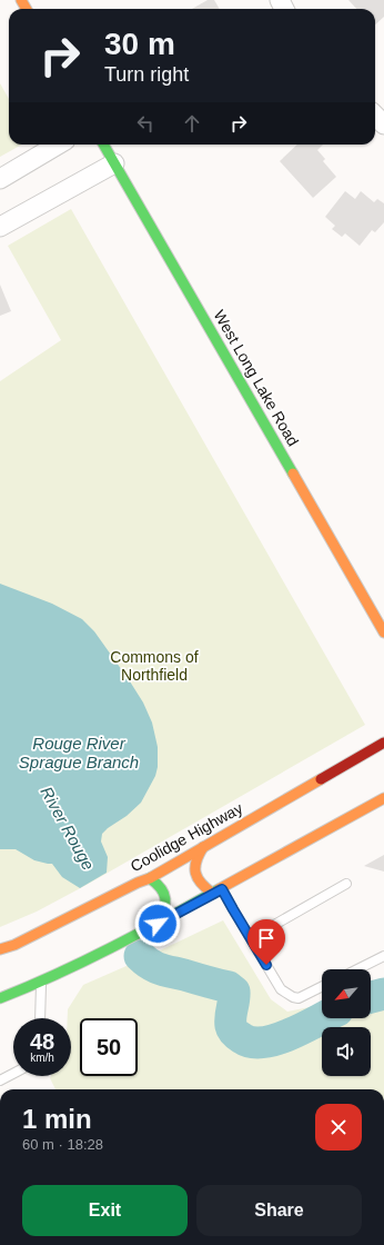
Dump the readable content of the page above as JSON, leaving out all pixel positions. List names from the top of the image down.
{
  "streets": {
    "main road": ["West Long Lake Road", "Coolidge Highway"]
  },
  "water": ["Rouge River Sprague Branch", "River Rouge"],
  "parks": ["Commons of Northfield"],
  "north": "bottom left",
  "page": {
    "turn": ["30 m", "Turn right"],
    "speed": "48 km/h",
    "limit": "50",
    "heading": ["1 min", "60 m · 18:28"],
    "buttons": ["Exit", "Share"]
  }
}
